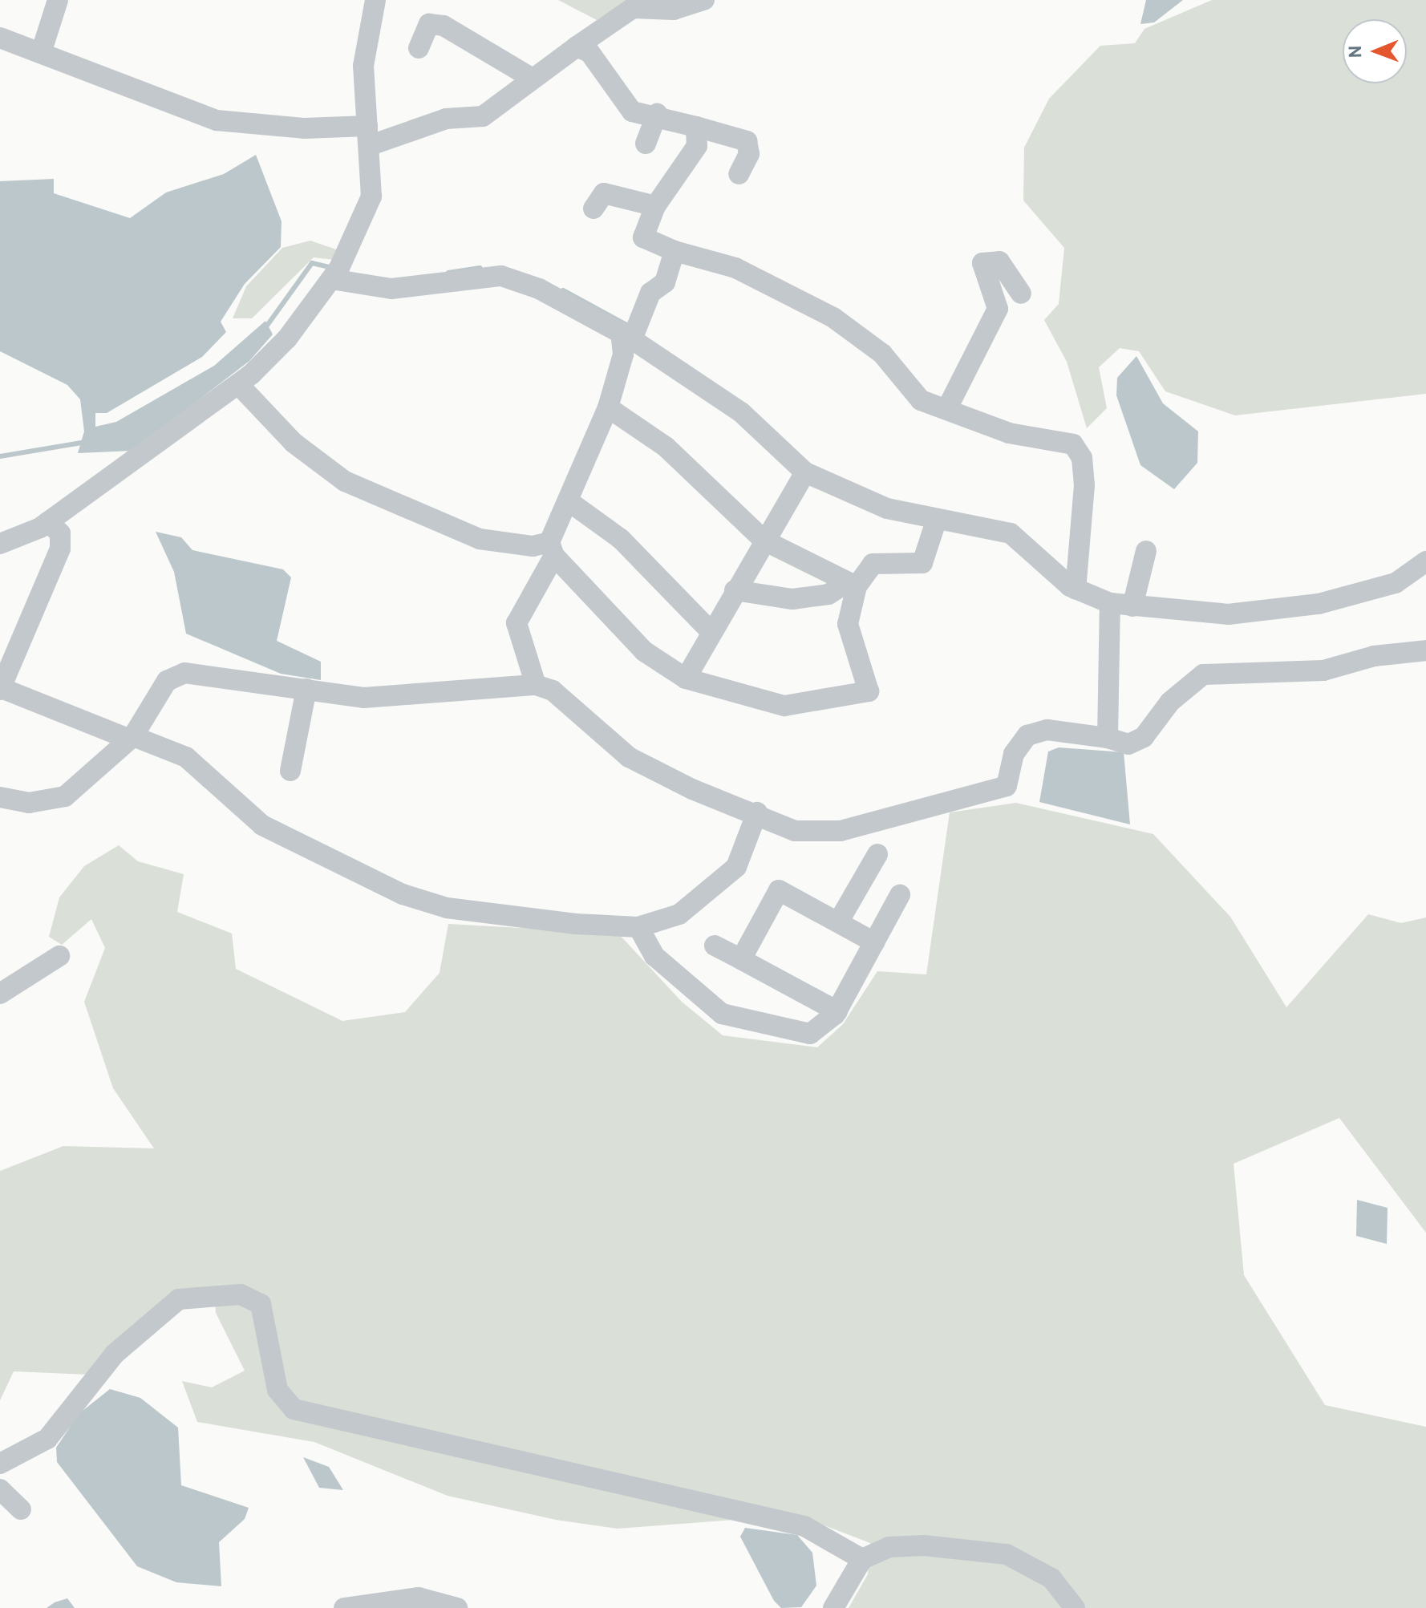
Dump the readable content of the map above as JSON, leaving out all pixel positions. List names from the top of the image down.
{
  "north": "left"
}
